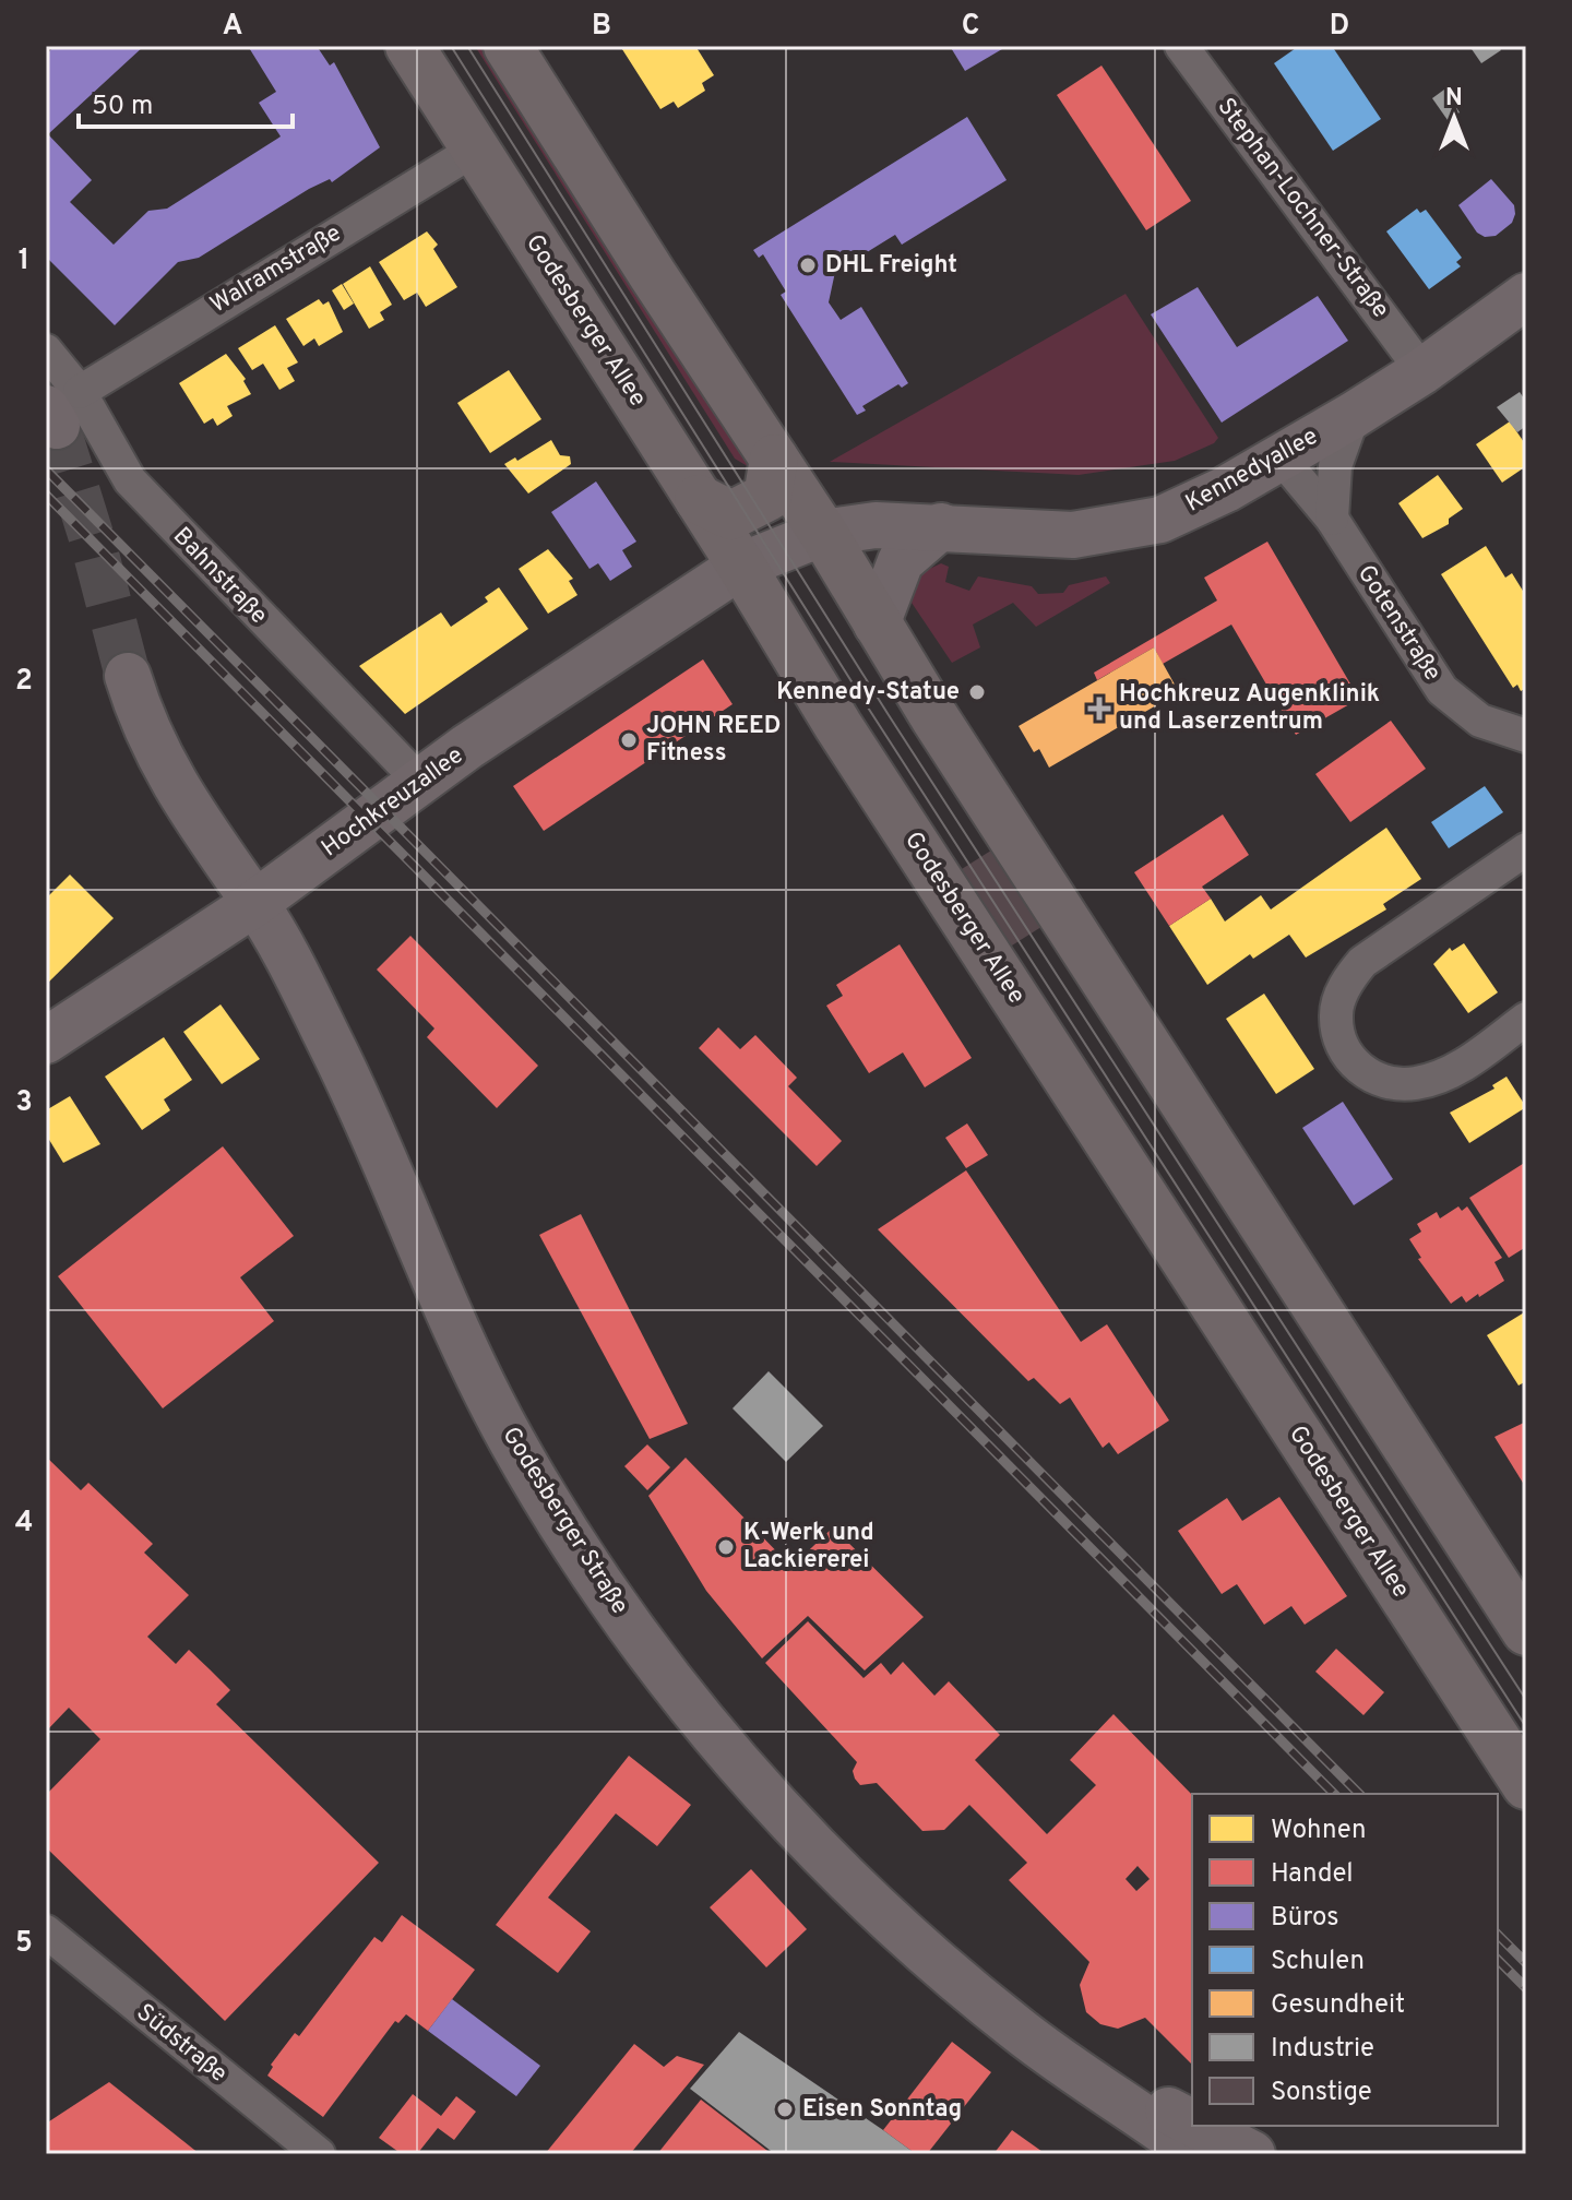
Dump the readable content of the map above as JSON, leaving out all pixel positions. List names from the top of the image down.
{
  "streets": {
    "main road": ["Godesberger Allee"],
    "street": [
      "Stephan-Lochner-Straße",
      "Walramstraße",
      "Kennedyallee",
      "Bahnstraße",
      "Gotenstraße",
      "Hochkreuzallee",
      "Godesberger Straße",
      "Südstraße"
    ]
  },
  "crossings": [
    ["Stephan-Lochner-Straße", "Kennedyallee"],
    ["Walramstraße", "Godesberger Allee"],
    ["Walramstraße", "Bahnstraße"],
    ["Godesberger Allee", "Kennedyallee"],
    ["Godesberger Allee", "Hochkreuzallee"],
    ["Kennedyallee", "Gotenstraße"],
    ["Kennedyallee", "Hochkreuzallee"],
    ["Bahnstraße", "Hochkreuzallee"],
    ["Hochkreuzallee", "Godesberger Straße"]
  ],
  "places": {
    "other": [
      "DHL Freight",
      "Kennedy-Statue",
      "JOHN REED Fitness",
      "K-Werk und Lackiererei",
      "Eisen Sonntag"
    ],
    "health": ["Hochkreuz Augenklinik und Laserzentrum"]
  },
  "legend": [
    "Wohnen",
    "Handel",
    "Büros",
    "Schulen",
    "Gesundheit",
    "Industrie",
    "Sonstige"
  ],
  "scale_bar": "50 m",
  "north": "top",
  "grid": {
    "columns": [
      "A",
      "B",
      "C",
      "D"
    ],
    "rows": [
      "1",
      "2",
      "3",
      "4",
      "5"
    ]
  }
}
